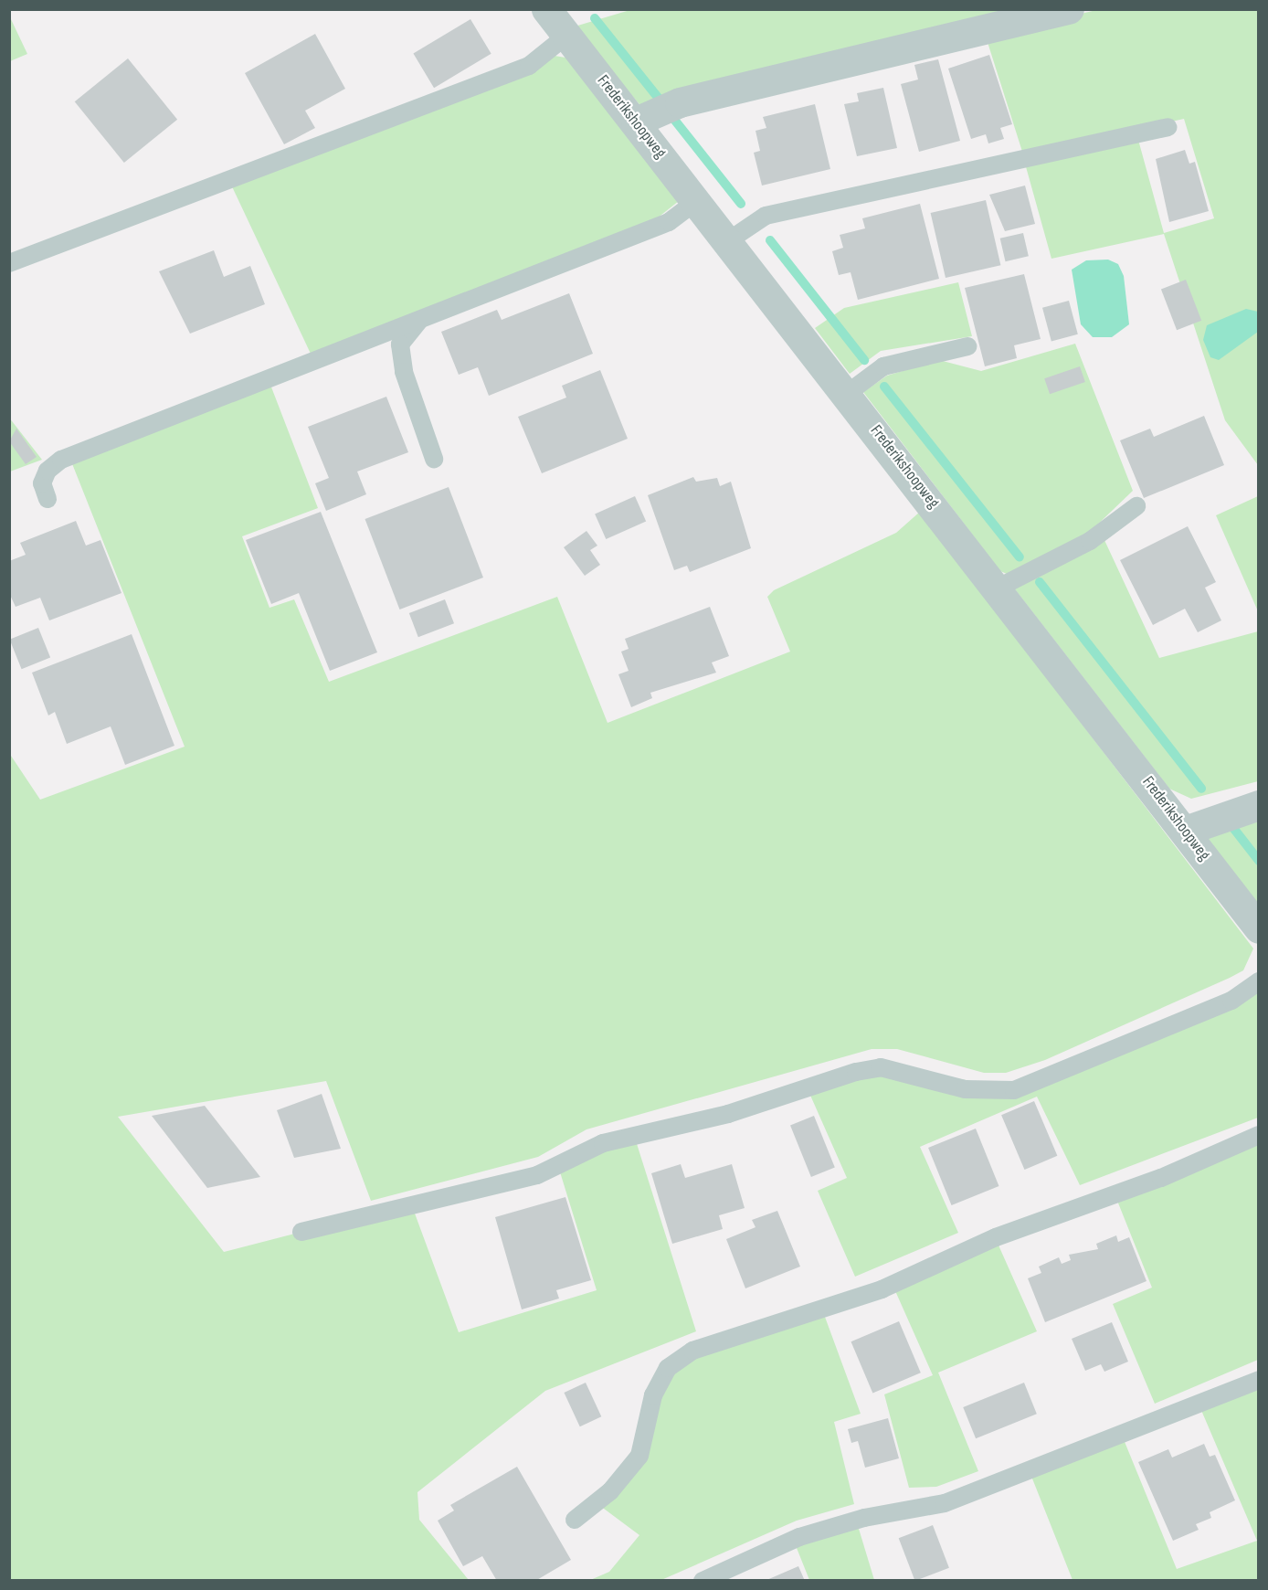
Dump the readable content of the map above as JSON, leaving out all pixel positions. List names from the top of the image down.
{
  "streets": {
    "street": ["Frederikshoopweg"]
  }
}
